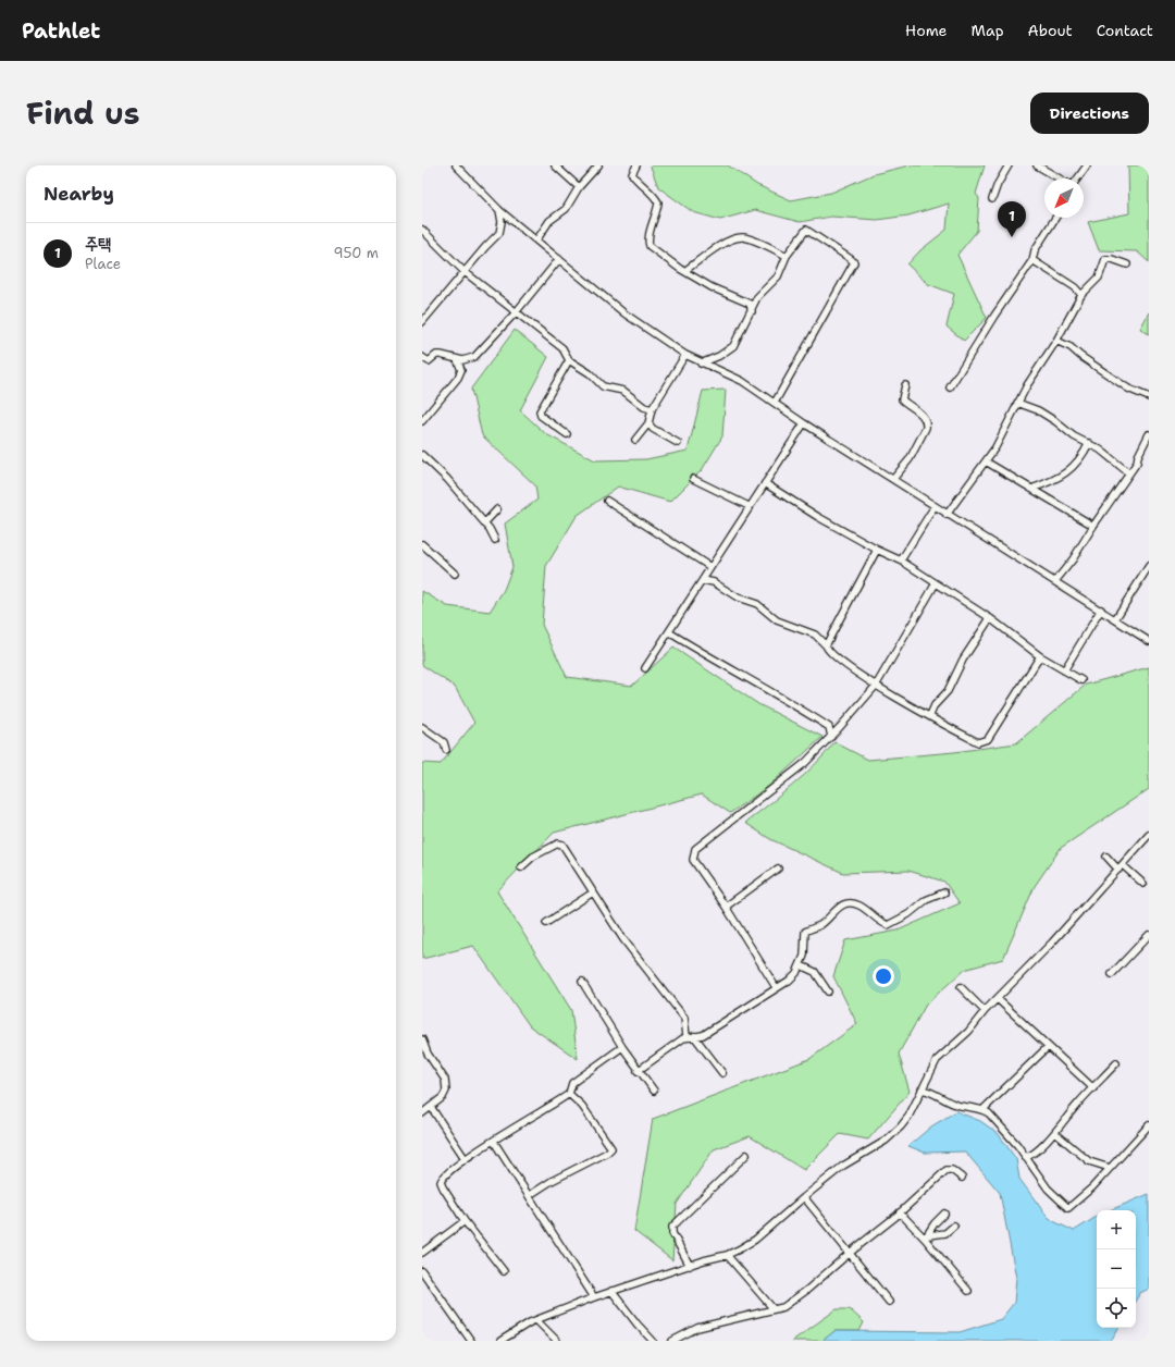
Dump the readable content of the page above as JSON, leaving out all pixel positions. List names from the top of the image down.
{
  "north": "bottom left",
  "page": {
    "header": "Pathlet",
    "nav": [
      "Home",
      "Map",
      "About",
      "Contact"
    ],
    "title": "Find us",
    "buttons": "Directions",
    "heading": "Nearby",
    "pins": "1",
    "list": [
      {
        "mark": "1",
        "name": "주택",
        "note": "Place",
        "value": "950 m"
      }
    ],
    "map_buttons": ["+", "−"]
  }
}
